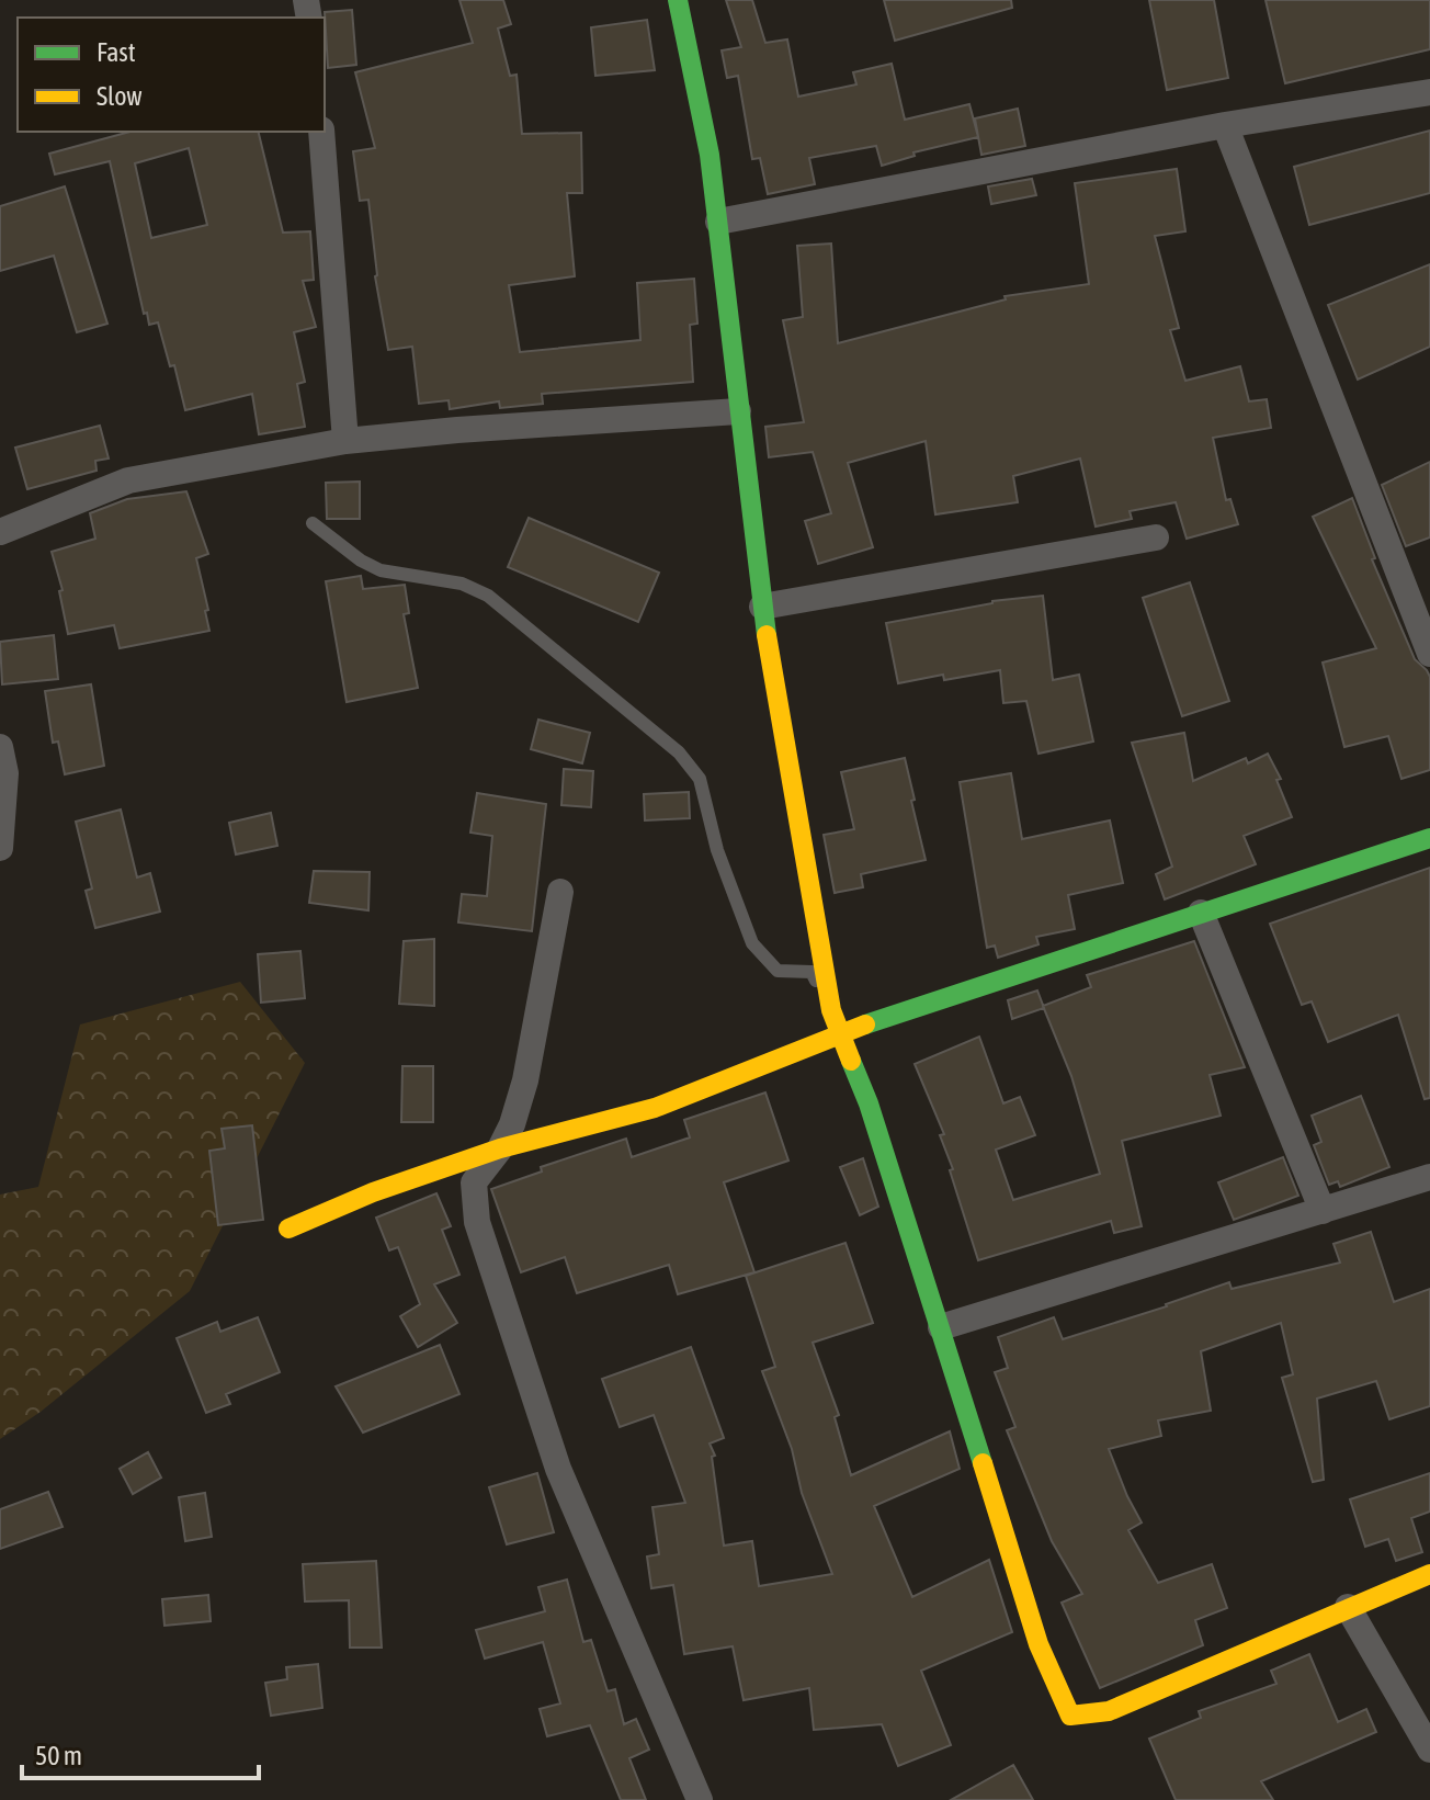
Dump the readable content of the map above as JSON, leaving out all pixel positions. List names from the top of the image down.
{
  "legend": ["Fast", "Slow"],
  "scale_bar": "50 m"
}
